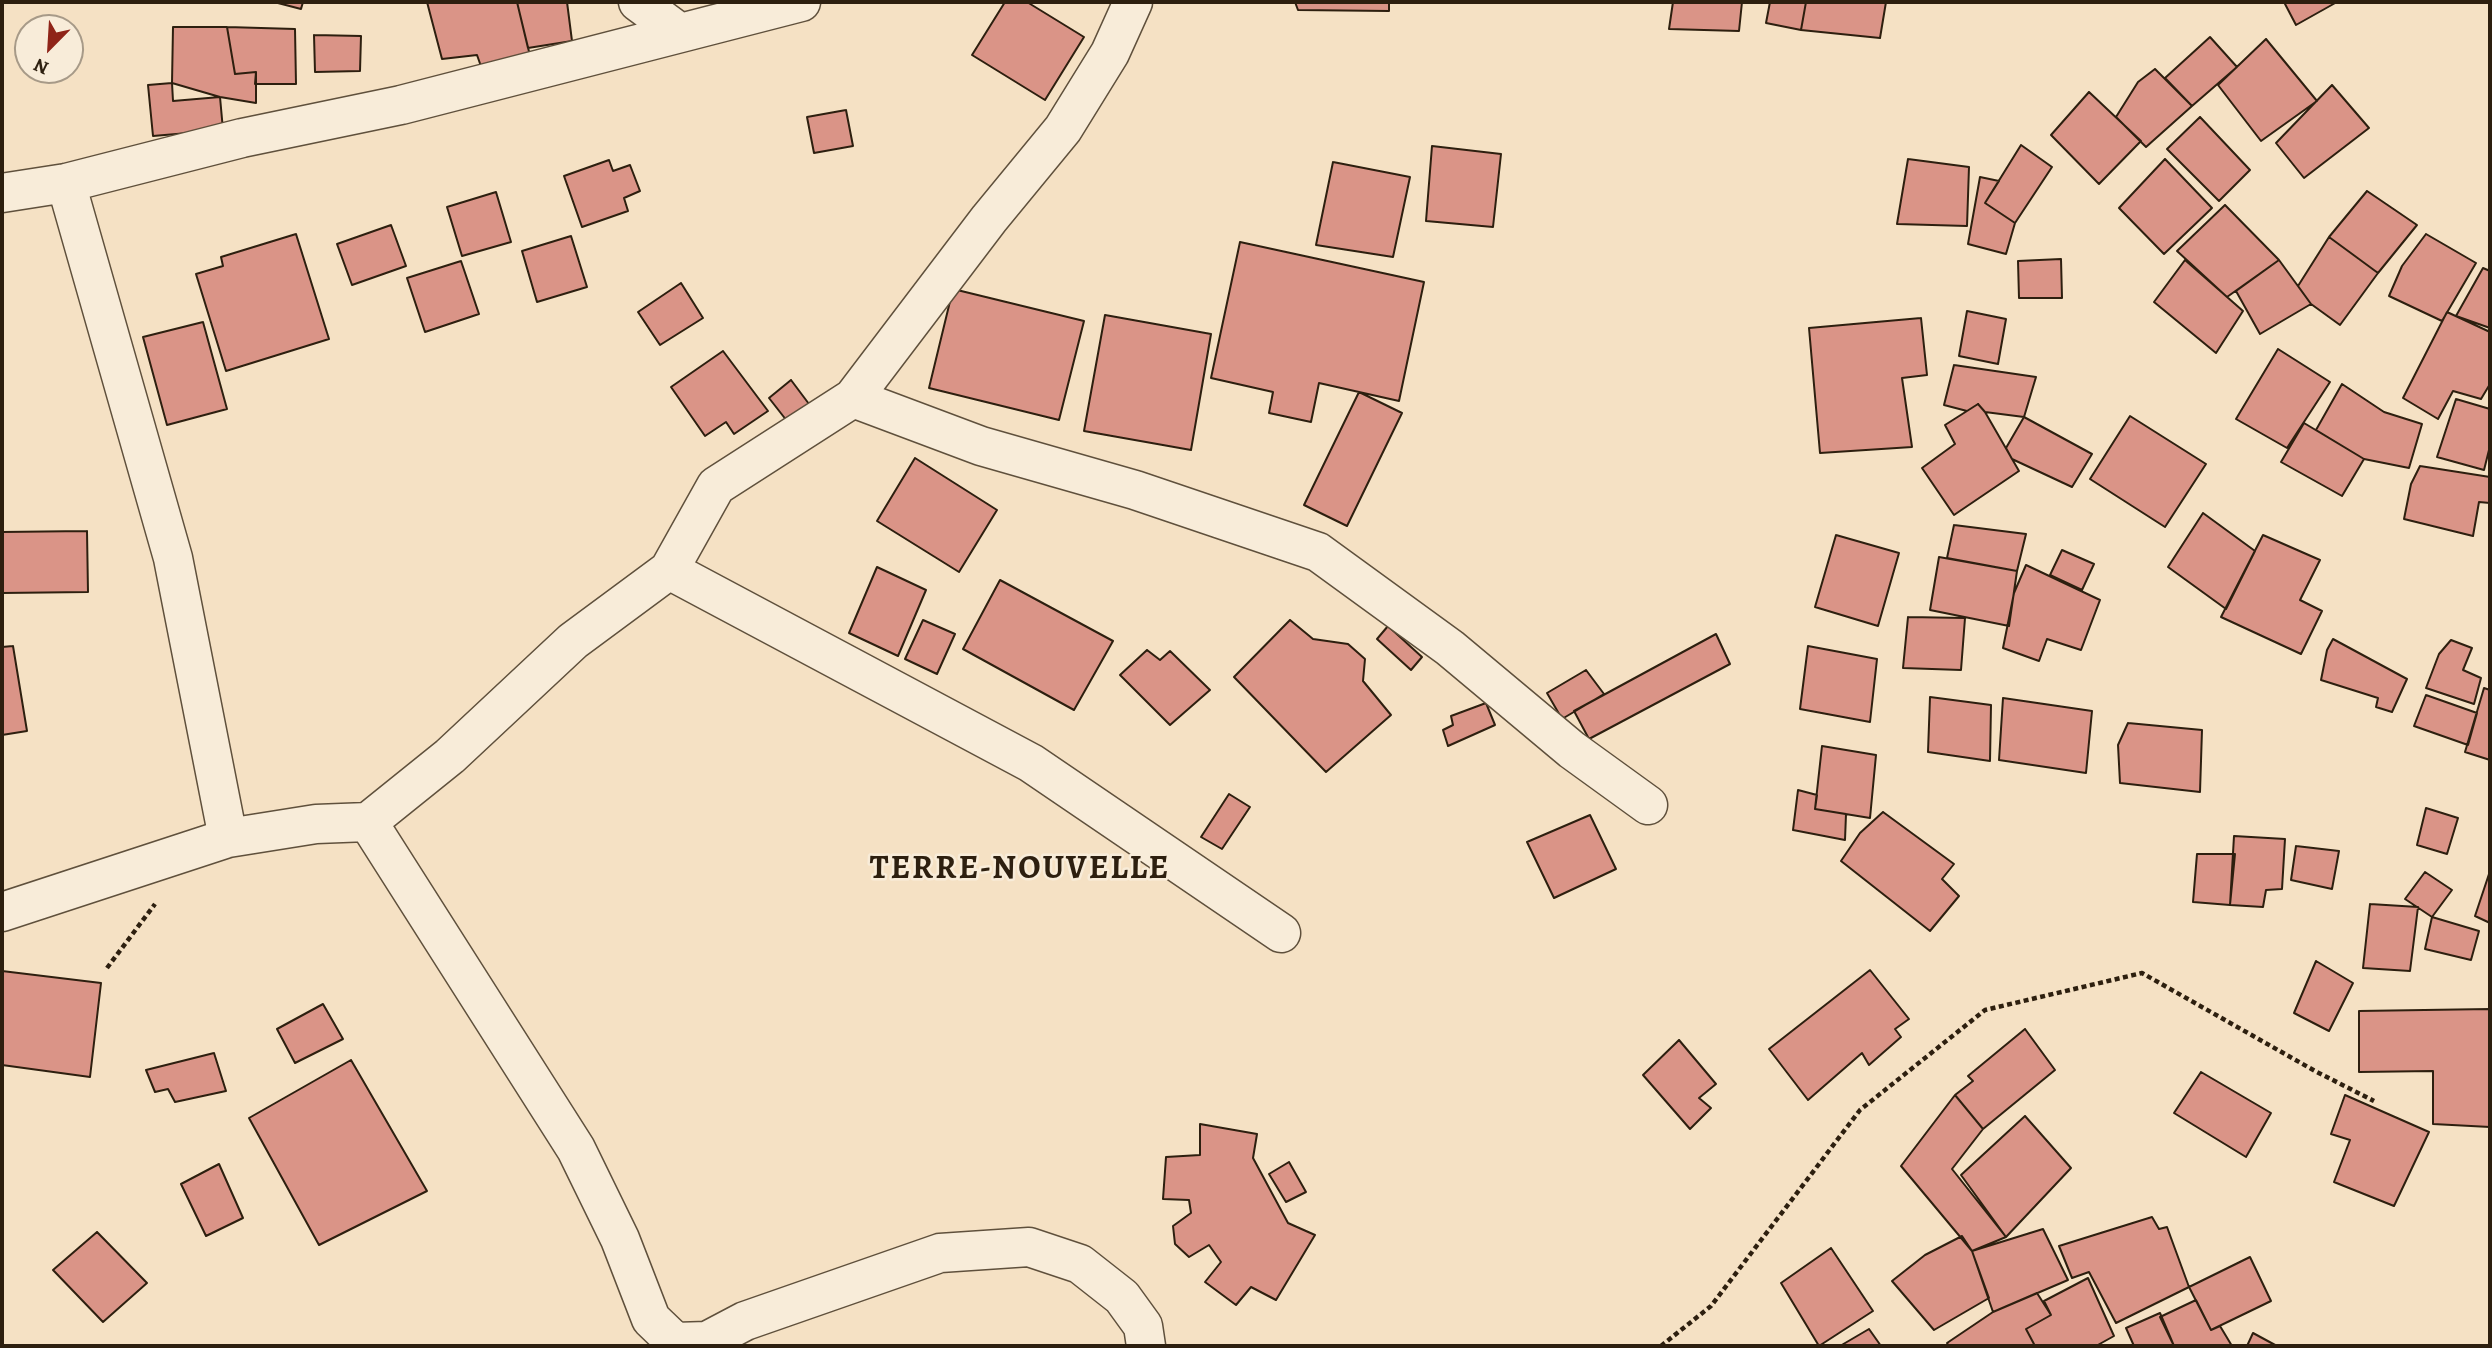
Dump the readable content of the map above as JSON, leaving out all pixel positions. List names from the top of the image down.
{
  "districts": ["TERRE-NOUVELLE"],
  "north": "bottom left"
}
